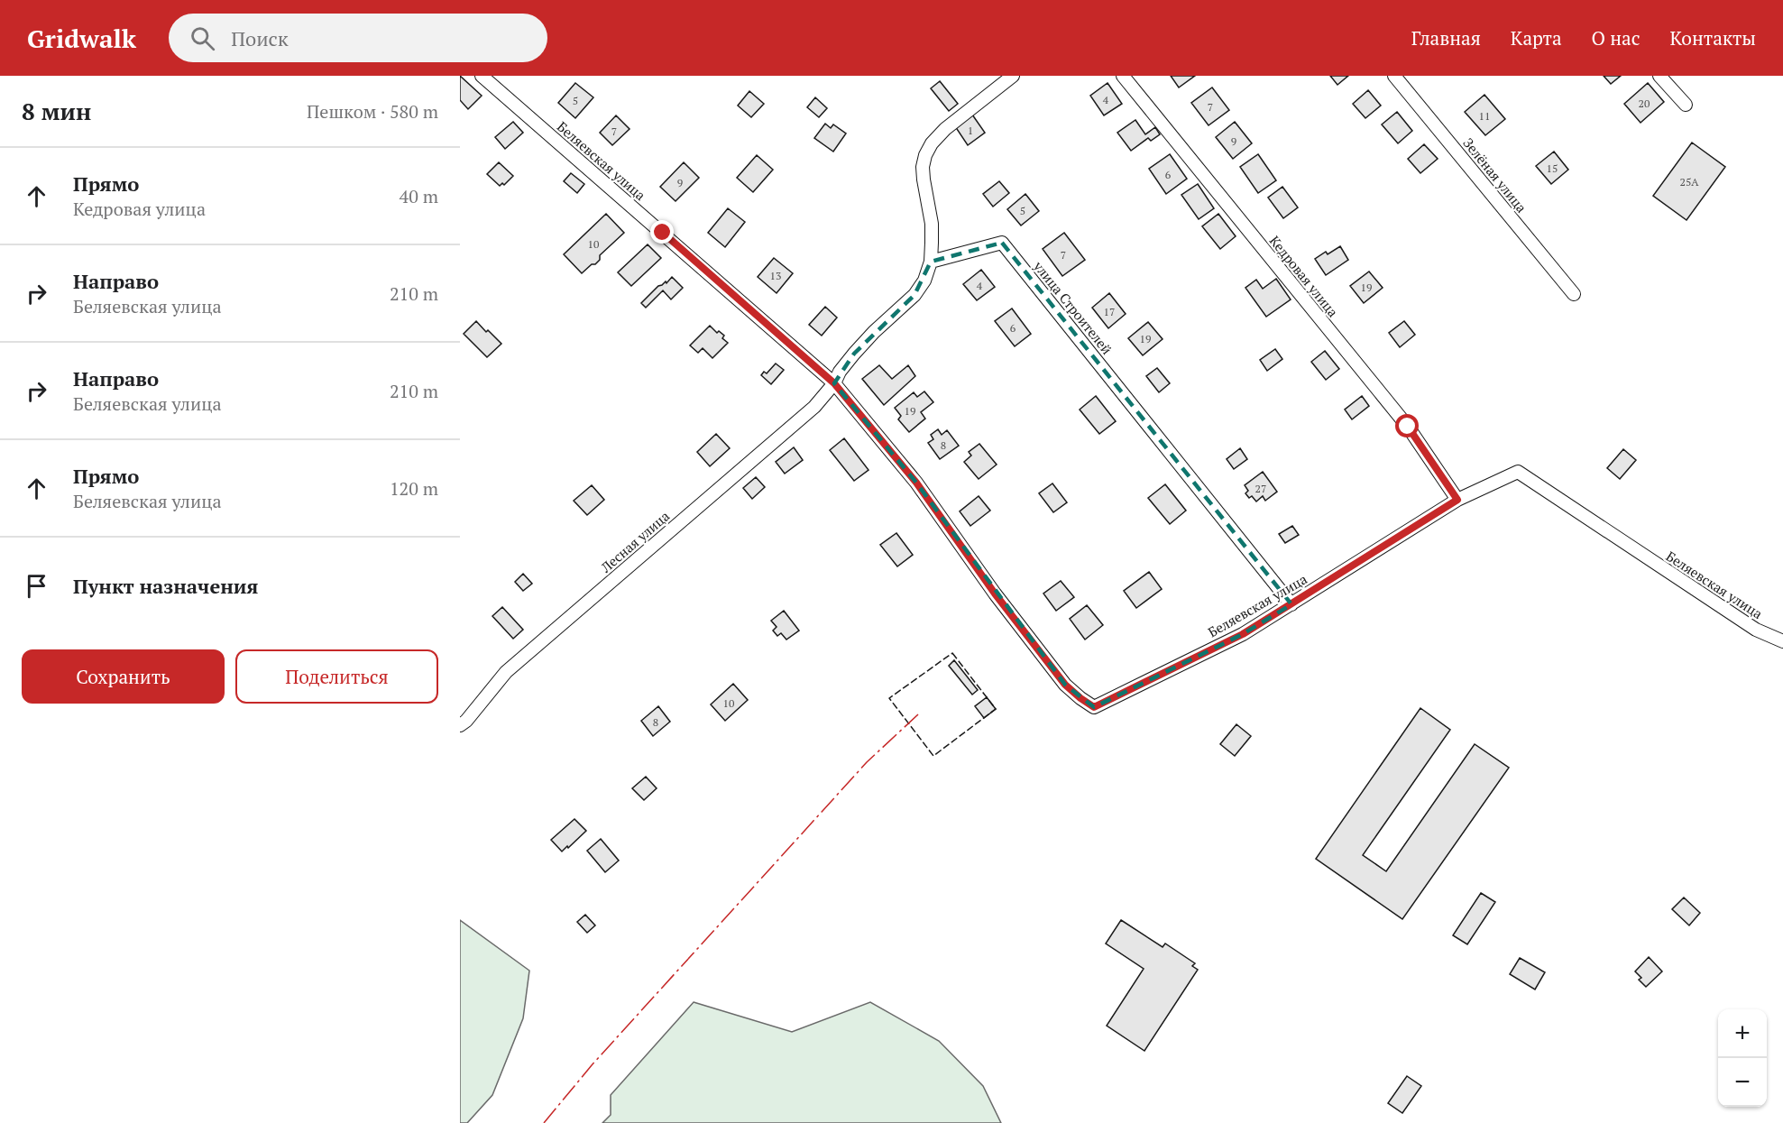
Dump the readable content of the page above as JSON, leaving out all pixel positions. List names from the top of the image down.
{
  "streets": {
    "street": [
      "Беляевская улица",
      "Зелёная улица",
      "Кедровая улица",
      "улица Строителей",
      "Лесная улица"
    ]
  },
  "crossings": [
    ["Беляевская улица", "Кедровая улица"],
    ["Беляевская улица", "улица Строителей"],
    ["Беляевская улица", "Лесная улица"],
    ["улица Строителей", "Лесная улица"]
  ],
  "house_numbers": [
    "4",
    "5",
    "20",
    "7",
    "11",
    "1",
    "7",
    "9",
    "15",
    "6",
    "25А",
    "9",
    "5",
    "10",
    "7",
    "13",
    "4",
    "19",
    "17",
    "6",
    "19",
    "19",
    "8",
    "27",
    "10",
    "8"
  ],
  "page": {
    "header": "Gridwalk",
    "search": "Поиск",
    "nav": [
      "Главная",
      "Карта",
      "О нас",
      "Контакты"
    ],
    "heading": ["8 мин", "Пешком · 580 m"],
    "list": [
      ["Прямо", "Кедровая улица", "40 m"],
      ["Направо", "Беляевская улица", "210 m"],
      ["Направо", "Беляевская улица", "210 m"],
      ["Прямо", "Беляевская улица", "120 m"],
      "Пункт назначения"
    ],
    "buttons": ["Сохранить", "Поделиться"],
    "map_buttons": ["+", "−"]
  }
}
